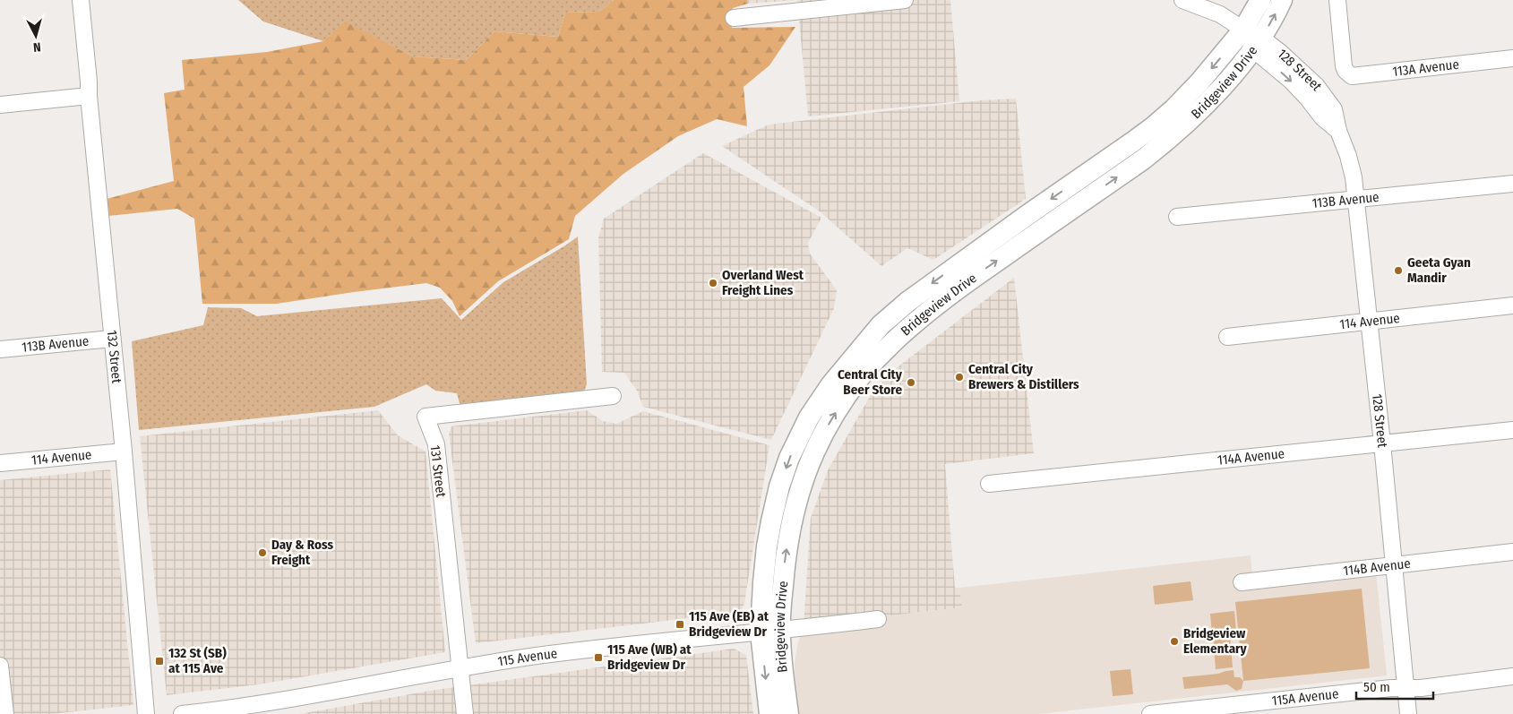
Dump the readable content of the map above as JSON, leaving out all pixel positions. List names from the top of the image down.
{
  "streets": {
    "main road": ["Bridgeview Drive"],
    "street": [
      "113A Avenue",
      "128 Street",
      "113B Avenue",
      "114 Avenue",
      "132 Street",
      "114A Avenue",
      "131 Street",
      "114B Avenue",
      "115 Avenue",
      "115A Avenue"
    ]
  },
  "crossings": [
    ["128 Street", "Bridgeview Drive"],
    ["128 Street", "113B Avenue"],
    ["128 Street", "114 Avenue"],
    ["128 Street", "114A Avenue"],
    ["128 Street", "114B Avenue"],
    ["128 Street", "115A Avenue"],
    ["Bridgeview Drive", "115 Avenue"],
    ["113B Avenue", "132 Street"],
    ["114 Avenue", "132 Street"],
    ["131 Street", "115 Avenue"]
  ],
  "places": {
    "other": [
      "Geeta Gyan Mandir",
      "Overland West Freight Lines",
      "Central City Brewers & Distillers",
      "Central City Beer Store",
      "Day & Ross Freight",
      "Bridgeview Elementary"
    ],
    "transit": ["115 Ave (EB) at Bridgeview Dr", "115 Ave (WB) at Bridgeview Dr", "132 St (SB) at 115 Ave"]
  },
  "scale_bar": "50 m",
  "north": "bottom"
}
